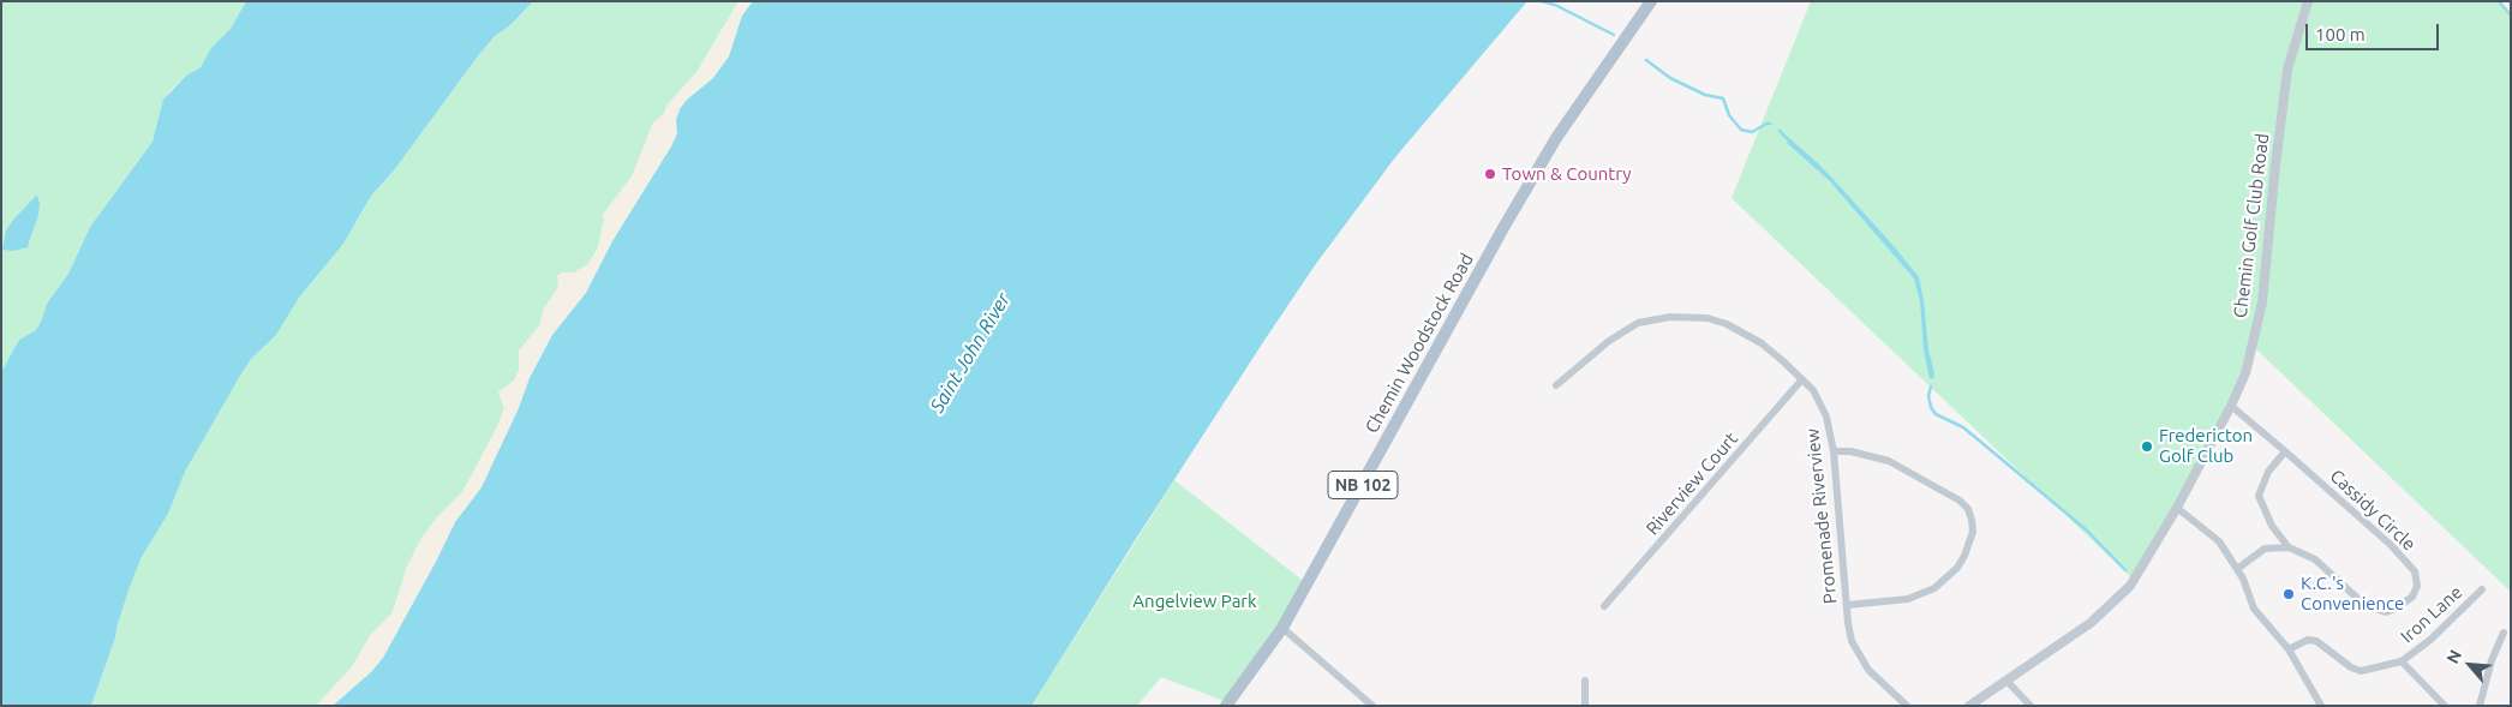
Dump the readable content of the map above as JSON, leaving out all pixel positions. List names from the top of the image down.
{
  "streets": {
    "main road": ["Chemin Woodstock Road", "NB 102"],
    "street": [
      "Chemin Golf Club Road",
      "Riverview Court",
      "Cassidy Circle",
      "Promenade Riverview",
      "Iron Lane"
    ]
  },
  "crossings": [
    ["Chemin Golf Club Road", "Cassidy Circle"],
    ["Riverview Court", "Promenade Riverview"]
  ],
  "water": ["Saint John River"],
  "parks": ["Angelview Park"],
  "places": ["Town & Country", "Fredericton Golf Club", "K.C.'s Convenience"],
  "scale_bar": "100 m",
  "north": "top left"
}
